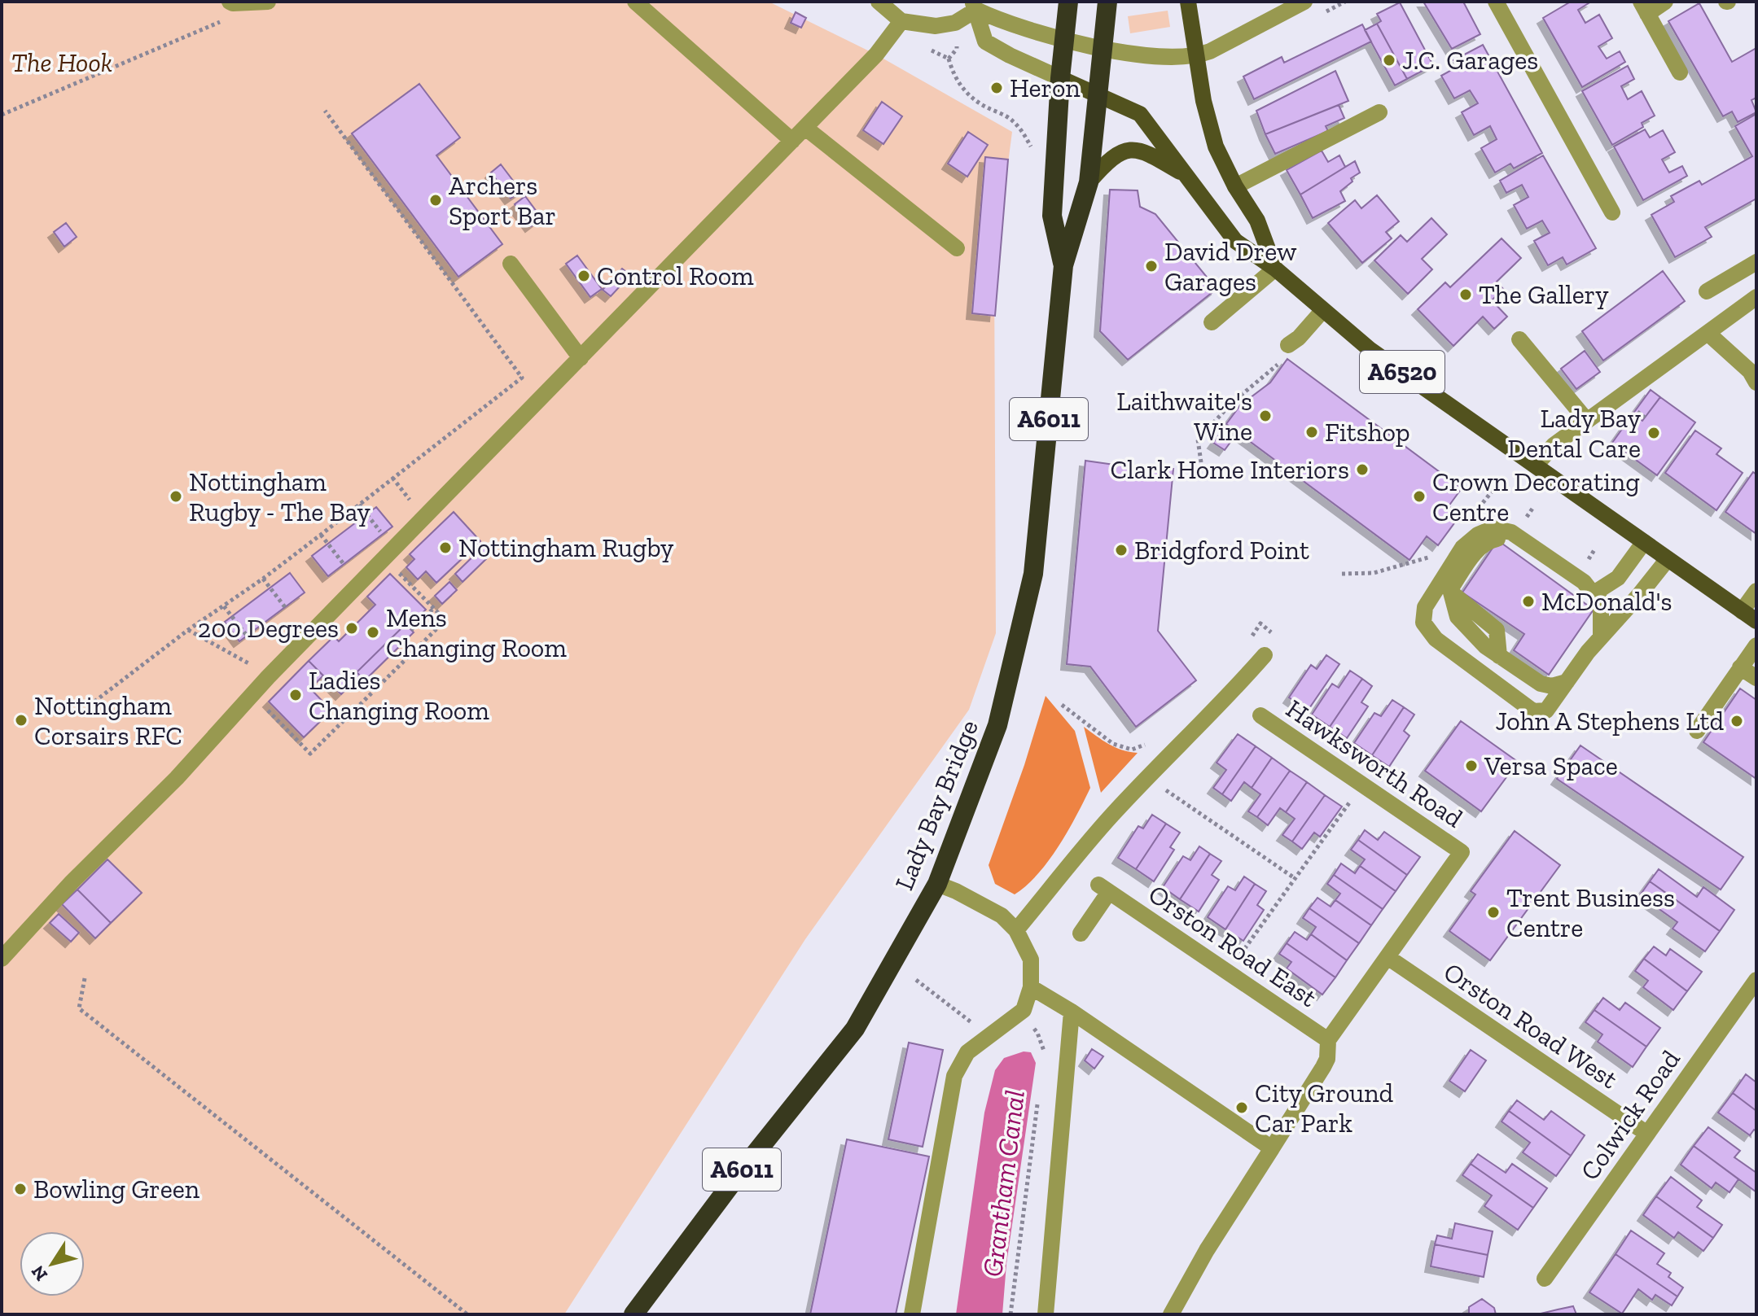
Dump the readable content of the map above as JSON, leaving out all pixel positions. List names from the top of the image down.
{
  "streets": {
    "highway": ["A6011", "Lady Bay Bridge"],
    "main road": ["A6520"],
    "street": [
      "Hawksworth Road",
      "Orston Road East",
      "Orston Road West",
      "Colwick Road"
    ]
  },
  "crossings": [
    ["A6520", "A6011"],
    ["A6520", "Lady Bay Bridge"],
    ["A6011", "Lady Bay Bridge"],
    ["Hawksworth Road", "Orston Road West"],
    ["Orston Road West", "Colwick Road"]
  ],
  "water": ["Grantham Canal"],
  "parks": ["The Hook"],
  "places": [
    "J.C. Garages",
    "Heron",
    "Archers Sport Bar",
    "David Drew Garages",
    "Control Room",
    "The Gallery",
    "Laithwaite's Wine",
    "Fitshop",
    "Lady Bay Dental Care",
    "Clark Home Interiors",
    "Nottingham Rugby - The Bay",
    "Crown Decorating Centre",
    "Nottingham Rugby",
    "Bridgford Point",
    "McDonald's",
    "200 Degrees",
    "Mens Changing Room",
    "Ladies Changing Room",
    "Nottingham Corsairs RFC",
    "John A Stephens Ltd",
    "Versa Space",
    "Trent Business Centre",
    "City Ground Car Park",
    "Bowling Green"
  ],
  "north": "bottom left"
}
